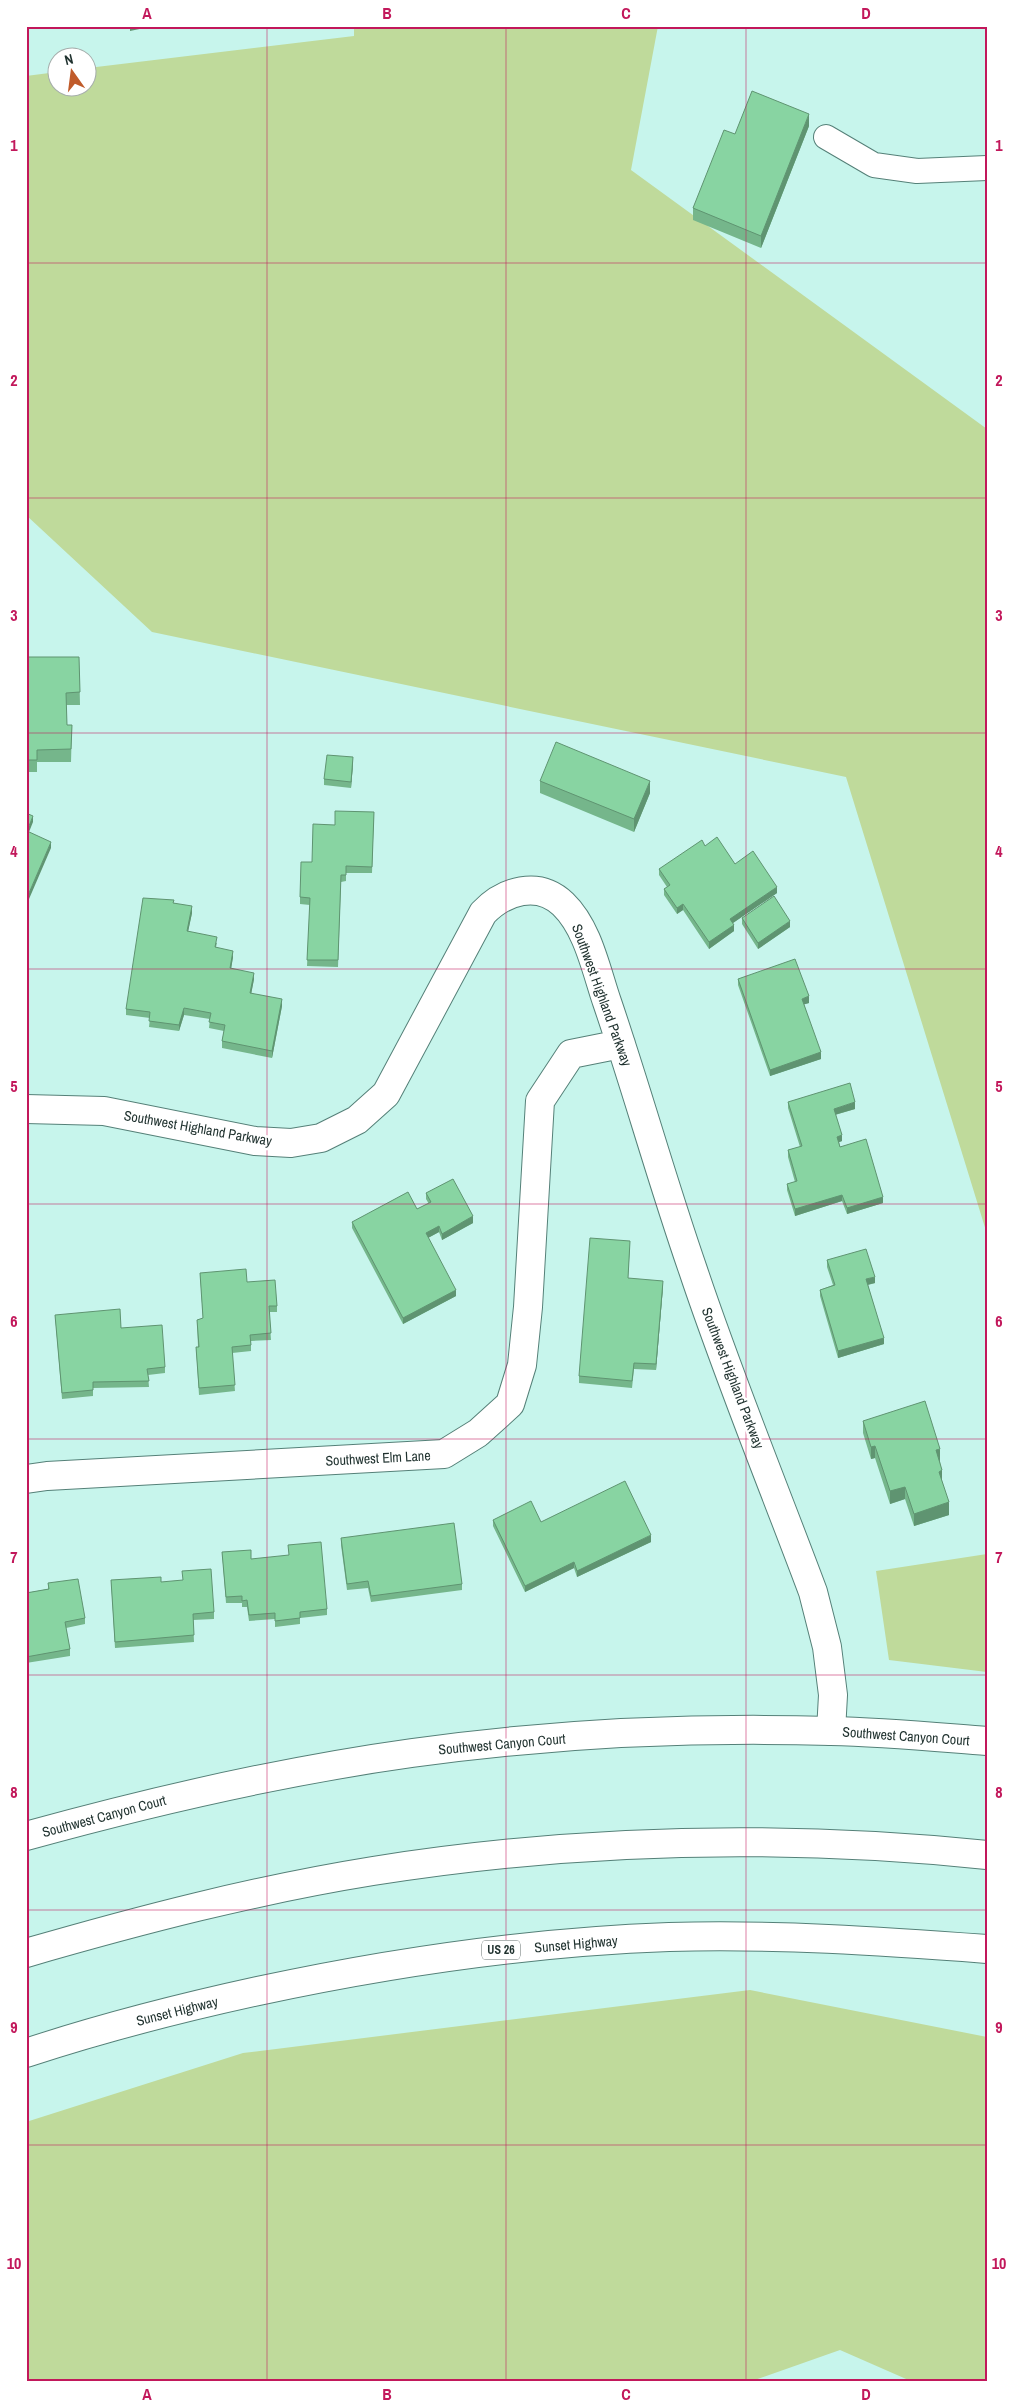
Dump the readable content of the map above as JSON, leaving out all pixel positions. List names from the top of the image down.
{
  "streets": {
    "main road": [
      "Southwest Highland Parkway",
      "Southwest Elm Lane",
      "Southwest Canyon Court",
      "Sunset Highway",
      "US 26"
    ]
  },
  "crossings": [
    ["Southwest Highland Parkway", "Southwest Elm Lane"],
    ["Southwest Highland Parkway", "Southwest Canyon Court"]
  ],
  "north": "top",
  "grid": {
    "columns": [
      "A",
      "B",
      "C",
      "D"
    ],
    "rows": [
      "1",
      "2",
      "3",
      "4",
      "5",
      "6",
      "7",
      "8",
      "9",
      "10"
    ]
  }
}
